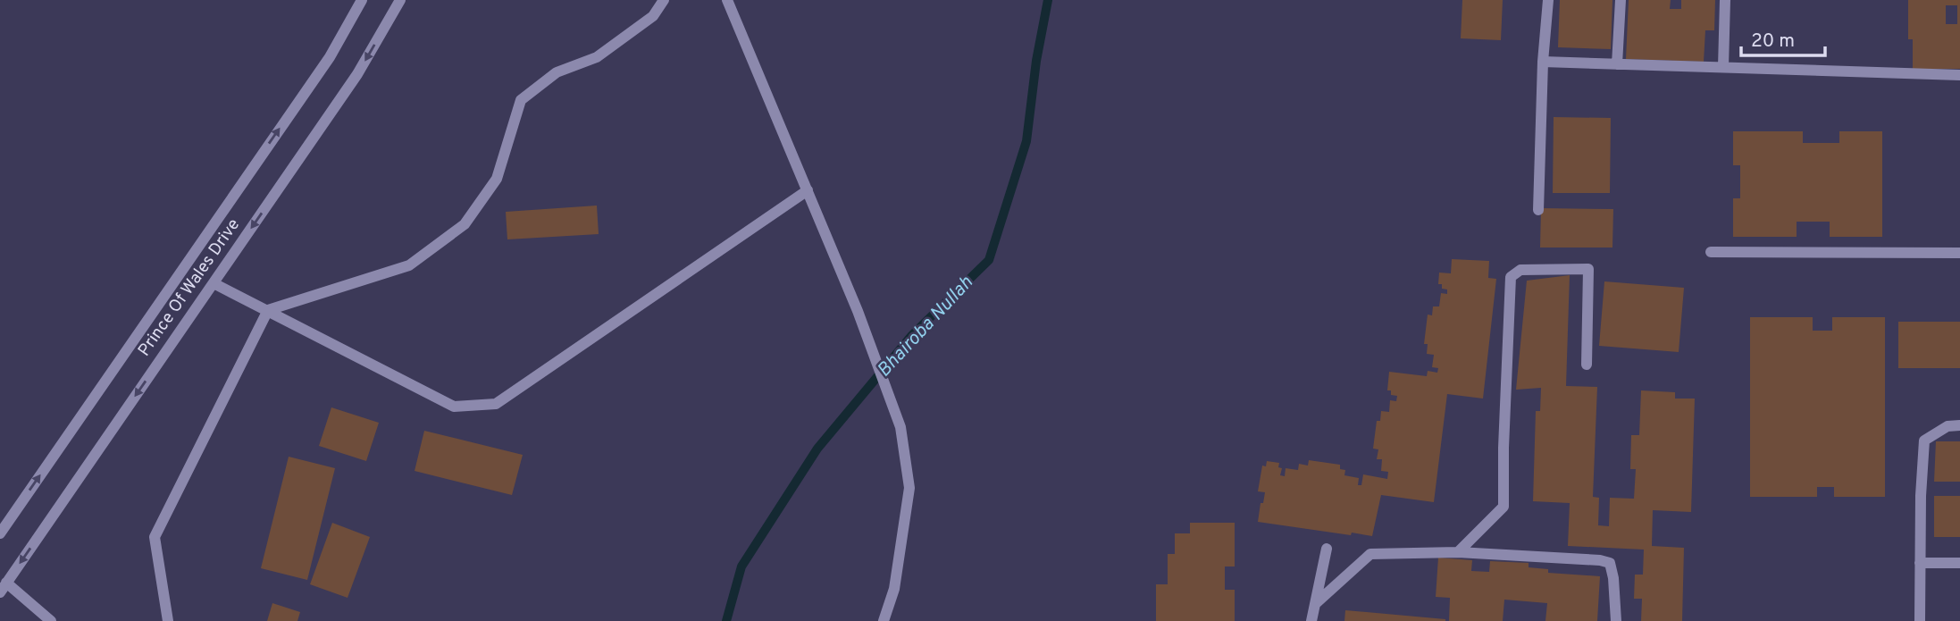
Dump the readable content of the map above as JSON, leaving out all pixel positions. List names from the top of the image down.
{
  "streets": {
    "street": ["Prince Of Wales Drive"]
  },
  "water": ["Bhairoba Nullah"],
  "scale_bar": "20 m"
}
